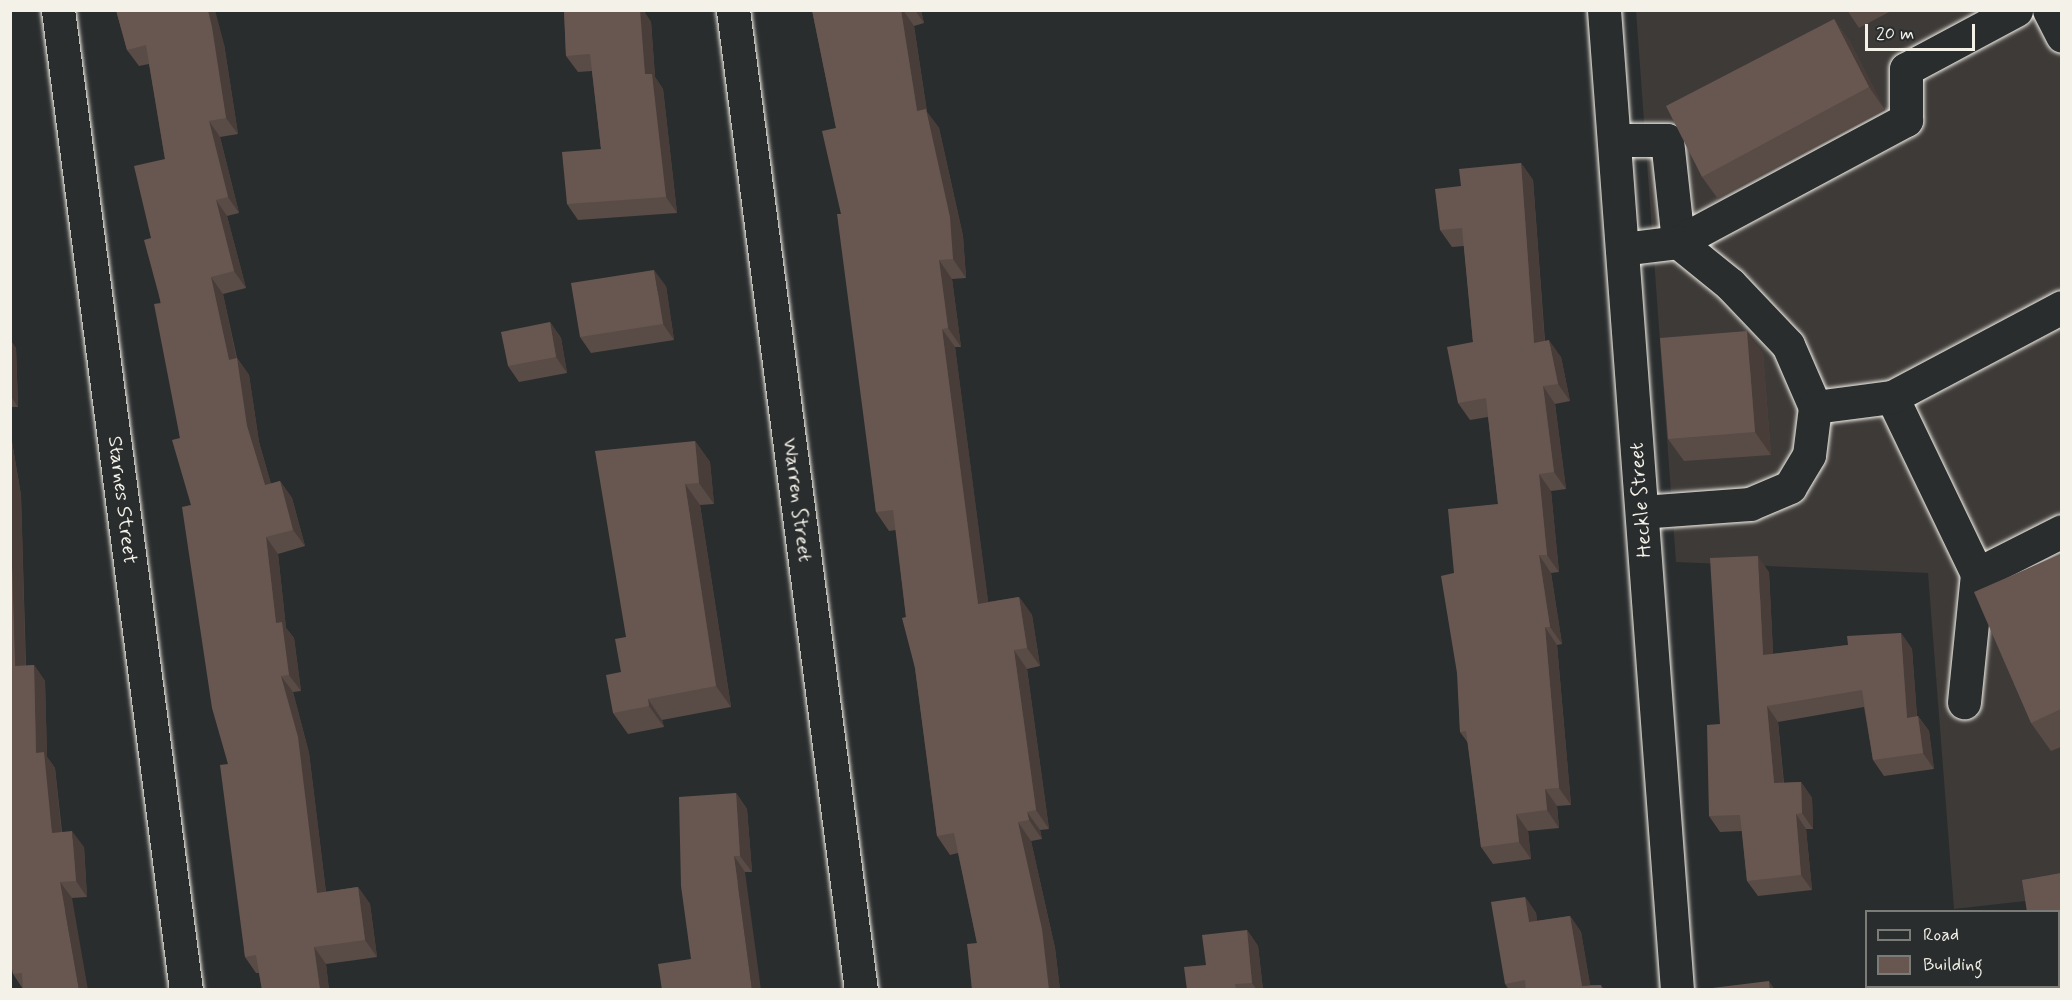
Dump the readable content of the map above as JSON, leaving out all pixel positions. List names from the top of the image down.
{
  "streets": {
    "street": ["Starnes Street", "Warren Street", "Heckle Street"]
  },
  "legend": ["Road", "Building"],
  "scale_bar": "20 m"
}
